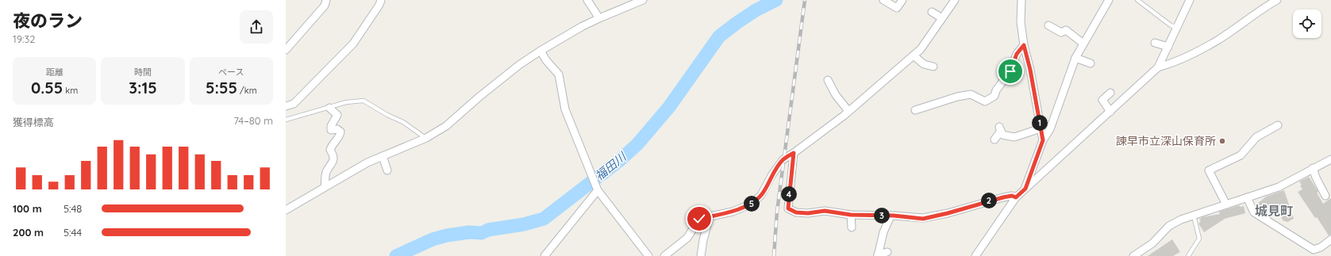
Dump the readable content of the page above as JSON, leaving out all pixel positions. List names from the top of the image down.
{
  "districts": ["城見町"],
  "water": ["福田川"],
  "places": ["諫早市立深山保育所"],
  "page": {
    "heading": ["夜のラン", "19:32"],
    "stats": [
      ["距離", "0.55 km"],
      ["時間", "3:15"],
      ["ペース", "5:55 /km"]
    ],
    "chart": ["獲得標高", "74–80 m"],
    "pins": [
      "1",
      "4",
      "2",
      "5",
      "3"
    ],
    "list": [
      {
        "name": "100 m",
        "note": "5:48"
      },
      {
        "name": "200 m",
        "note": "5:44"
      }
    ]
  }
}
